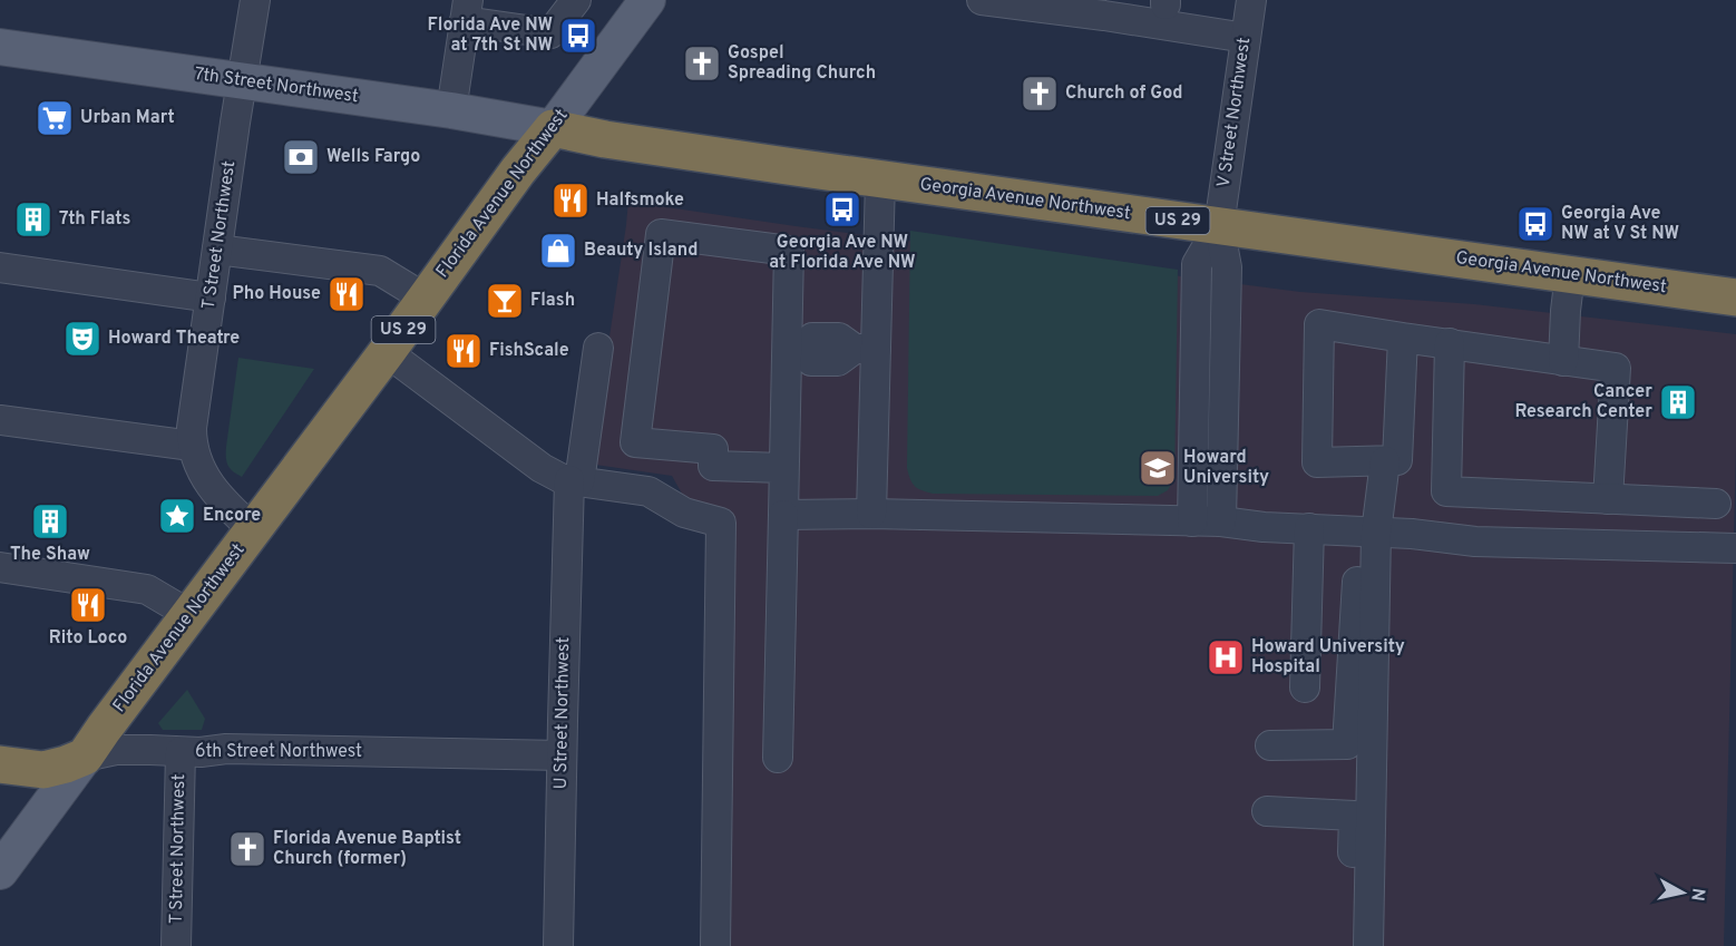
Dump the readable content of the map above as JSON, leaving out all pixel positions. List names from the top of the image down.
{
  "streets": {
    "highway": [
      "Florida Avenue Northwest",
      "Georgia Avenue Northwest",
      "US 29",
      "6th Street Northwest"
    ],
    "main road": ["7th Street Northwest"],
    "street": ["V Street Northwest", "T Street Northwest", "U Street Northwest"]
  },
  "crossings": [
    ["7th Street Northwest", "Florida Avenue Northwest"],
    ["7th Street Northwest", "Georgia Avenue Northwest"],
    ["7th Street Northwest", "T Street Northwest"],
    ["V Street Northwest", "Georgia Avenue Northwest"],
    ["Florida Avenue Northwest", "Georgia Avenue Northwest"],
    ["Florida Avenue Northwest", "T Street Northwest"],
    ["Florida Avenue Northwest", "6th Street Northwest"],
    ["T Street Northwest", "6th Street Northwest"],
    ["U Street Northwest", "6th Street Northwest"]
  ],
  "places": {
    "bus stop": ["Florida Ave NW at 7th St NW", "Georgia Ave NW at Florida Ave NW", "Georgia Ave NW at V St NW"],
    "church": ["Gospel Spreading Church", "Church of God", "Florida Avenue Baptist Church (former)"],
    "supermarket": ["Urban Mart"],
    "bank": ["Wells Fargo"],
    "restaurant": [
      "Halfsmoke",
      "Pho House",
      "FishScale",
      "Rito Loco"
    ],
    "building": ["7th Flats", "Cancer Research Center", "The Shaw"],
    "shop": ["Beauty Island"],
    "bar": ["Flash"],
    "theatre": ["Howard Theatre"],
    "school or university": ["Howard University"],
    "place": ["Encore"],
    "hospital": ["Howard University Hospital"]
  },
  "north": "right"
}
